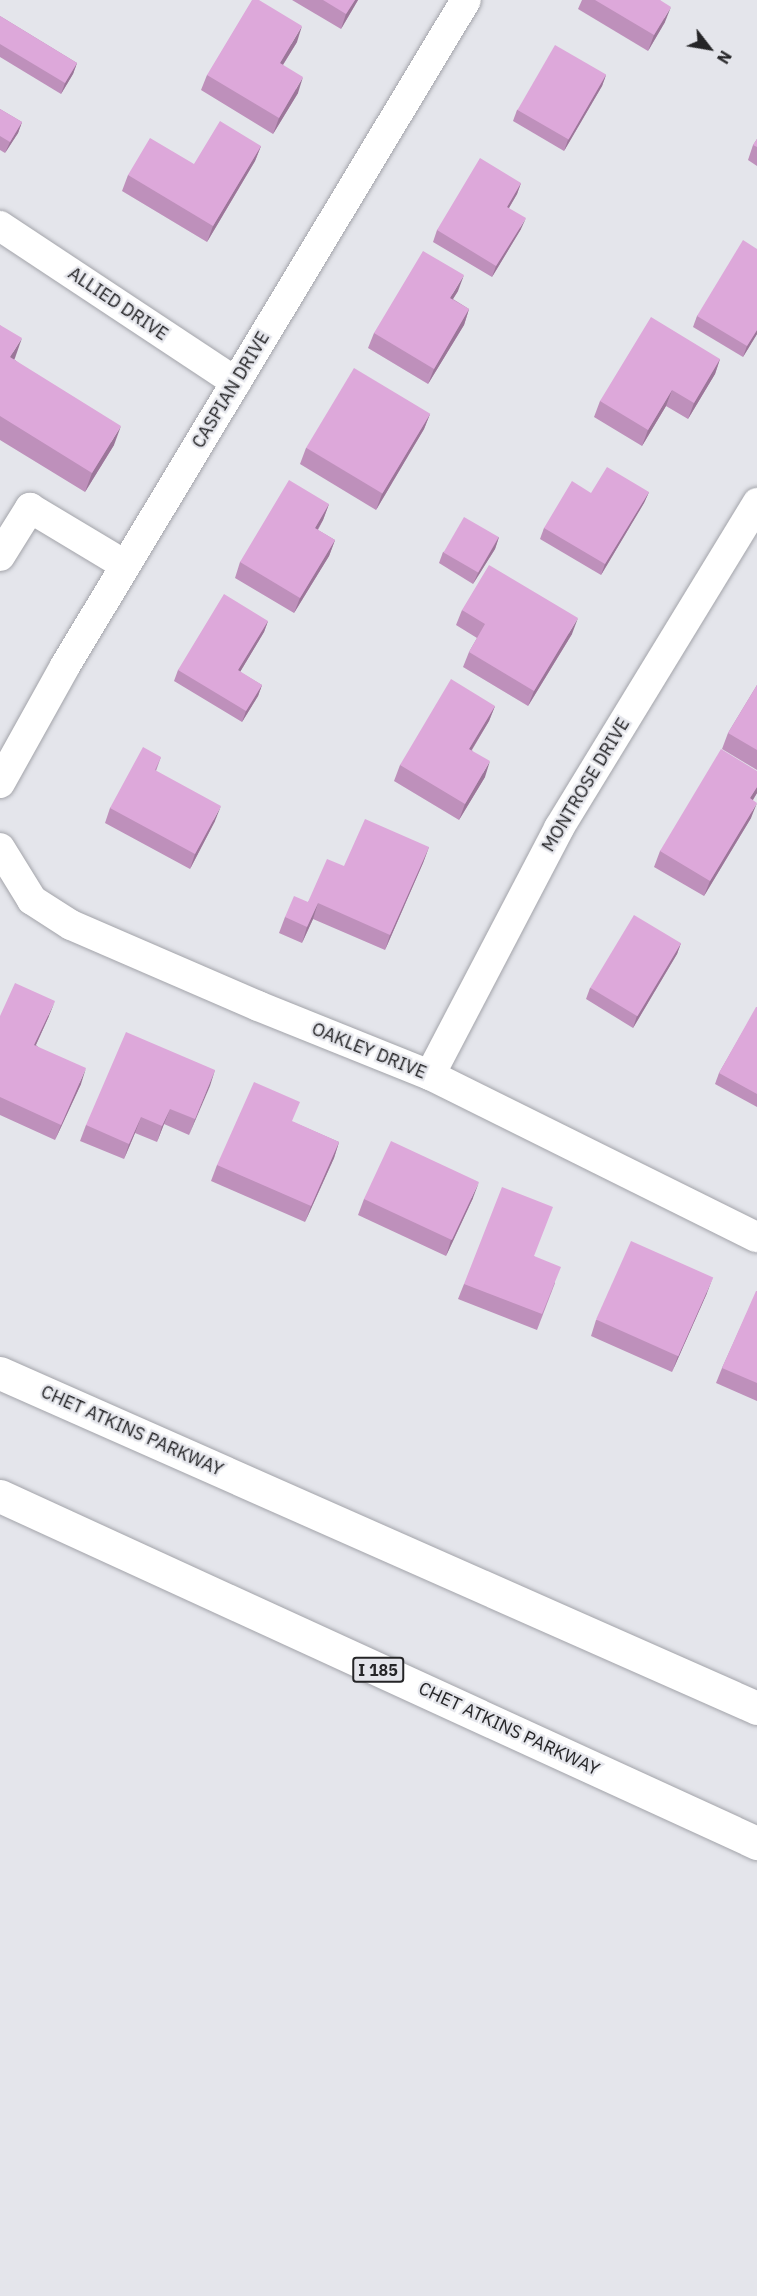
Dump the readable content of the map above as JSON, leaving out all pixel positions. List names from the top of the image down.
{
  "streets": {
    "highway": ["CHET ATKINS PARKWAY", "I 185"],
    "street": [
      "ALLIED DRIVE",
      "CASPIAN DRIVE",
      "MONTROSE DRIVE",
      "OAKLEY DRIVE"
    ]
  },
  "crossings": [
    ["ALLIED DRIVE", "CASPIAN DRIVE"],
    ["MONTROSE DRIVE", "OAKLEY DRIVE"]
  ],
  "north": "bottom right"
}
